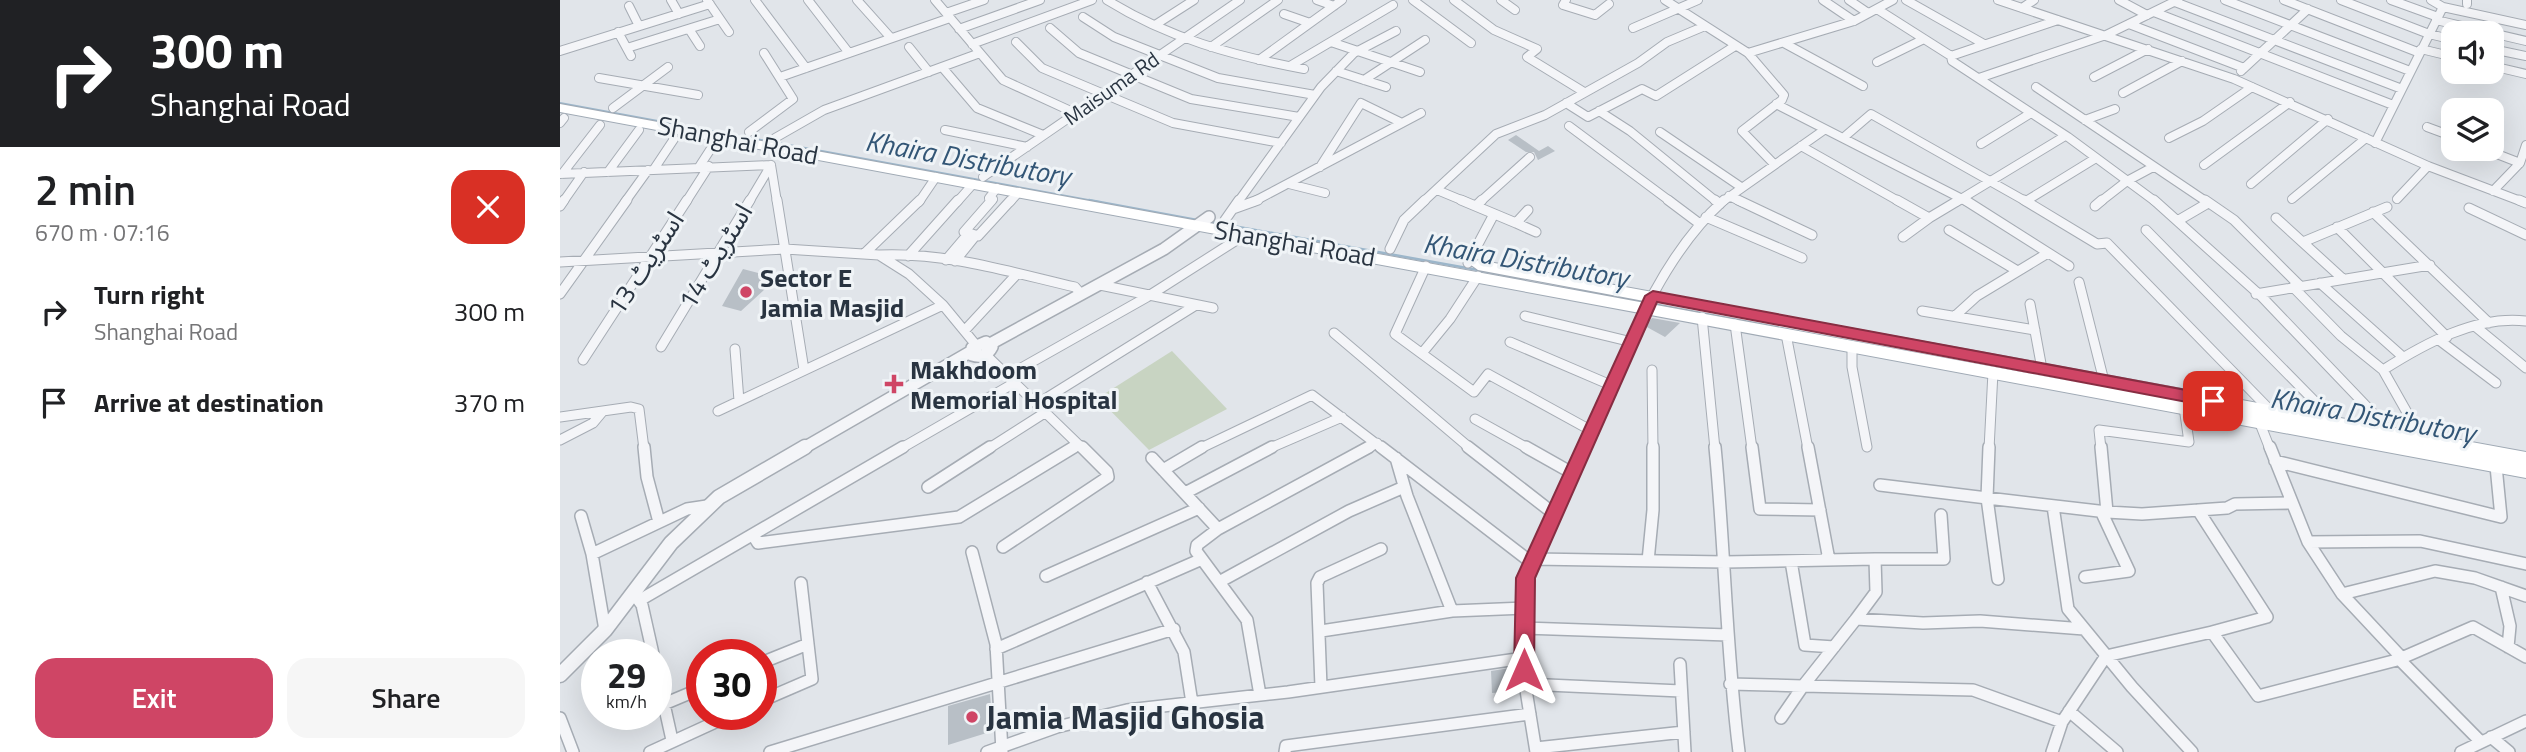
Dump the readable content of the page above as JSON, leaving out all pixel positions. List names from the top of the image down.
{
  "streets": {
    "main road": ["Shanghai Road"],
    "street": ["Maisuma Rd", "اسٹریٹ 14", "اسٹریٹ 13"]
  },
  "crossings": [
    ["Maisuma Rd", "Shanghai Road"]
  ],
  "water": ["Khaira Distributory"],
  "places": {
    "other": ["Sector E Jamia Masjid", "Jamia Masjid Ghosia"],
    "health": ["Makhdoom Memorial Hospital"]
  },
  "page": {
    "turn": ["300 m", "Shanghai Road"],
    "heading": ["2 min", "670 m · 07:16"],
    "list": [
      {
        "name": "Turn right",
        "note": "Shanghai Road",
        "value": "300 m"
      },
      {
        "name": "Arrive at destination",
        "value": "370 m"
      }
    ],
    "speed": "29 km/h",
    "limit": "30",
    "buttons": ["Exit", "Share"]
  }
}
